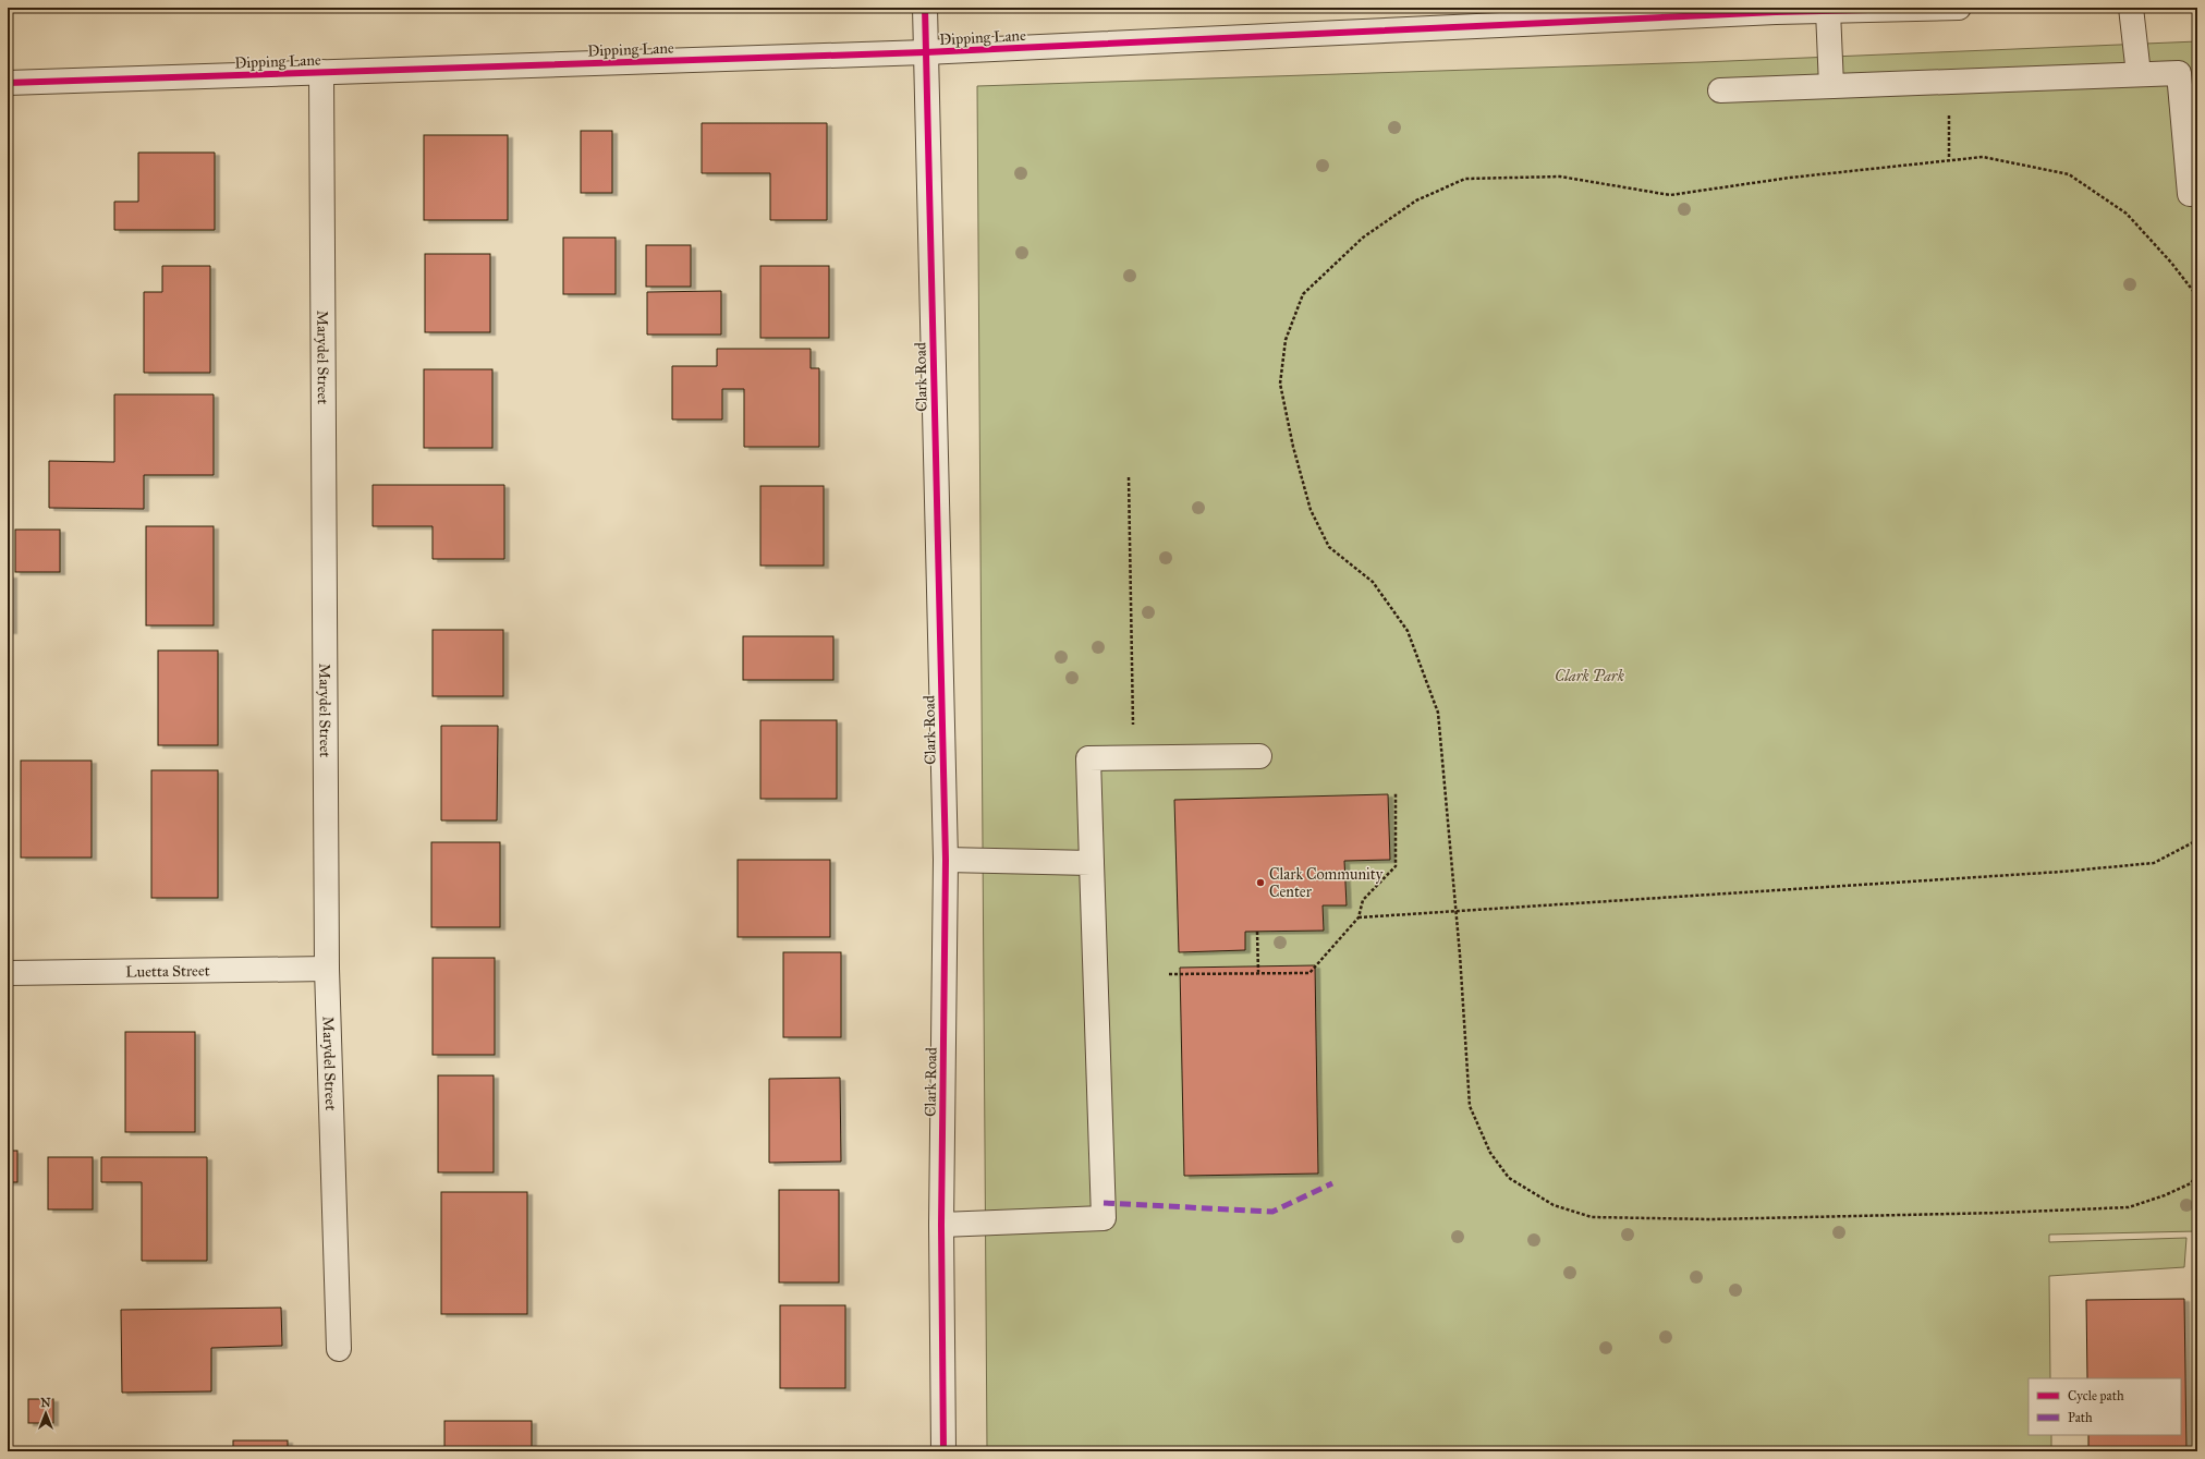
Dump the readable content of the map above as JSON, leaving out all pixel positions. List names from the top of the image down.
{
  "streets": {
    "street": [
      "Dipping Lane",
      "Marydel Street",
      "Clark Road",
      "Luetta Street"
    ]
  },
  "crossings": [
    ["Dipping Lane", "Marydel Street"],
    ["Dipping Lane", "Clark Road"],
    ["Marydel Street", "Luetta Street"]
  ],
  "parks": ["Clark Park"],
  "places": ["Clark Community Center"],
  "legend": ["Cycle path", "Path"],
  "north": "top"
}
